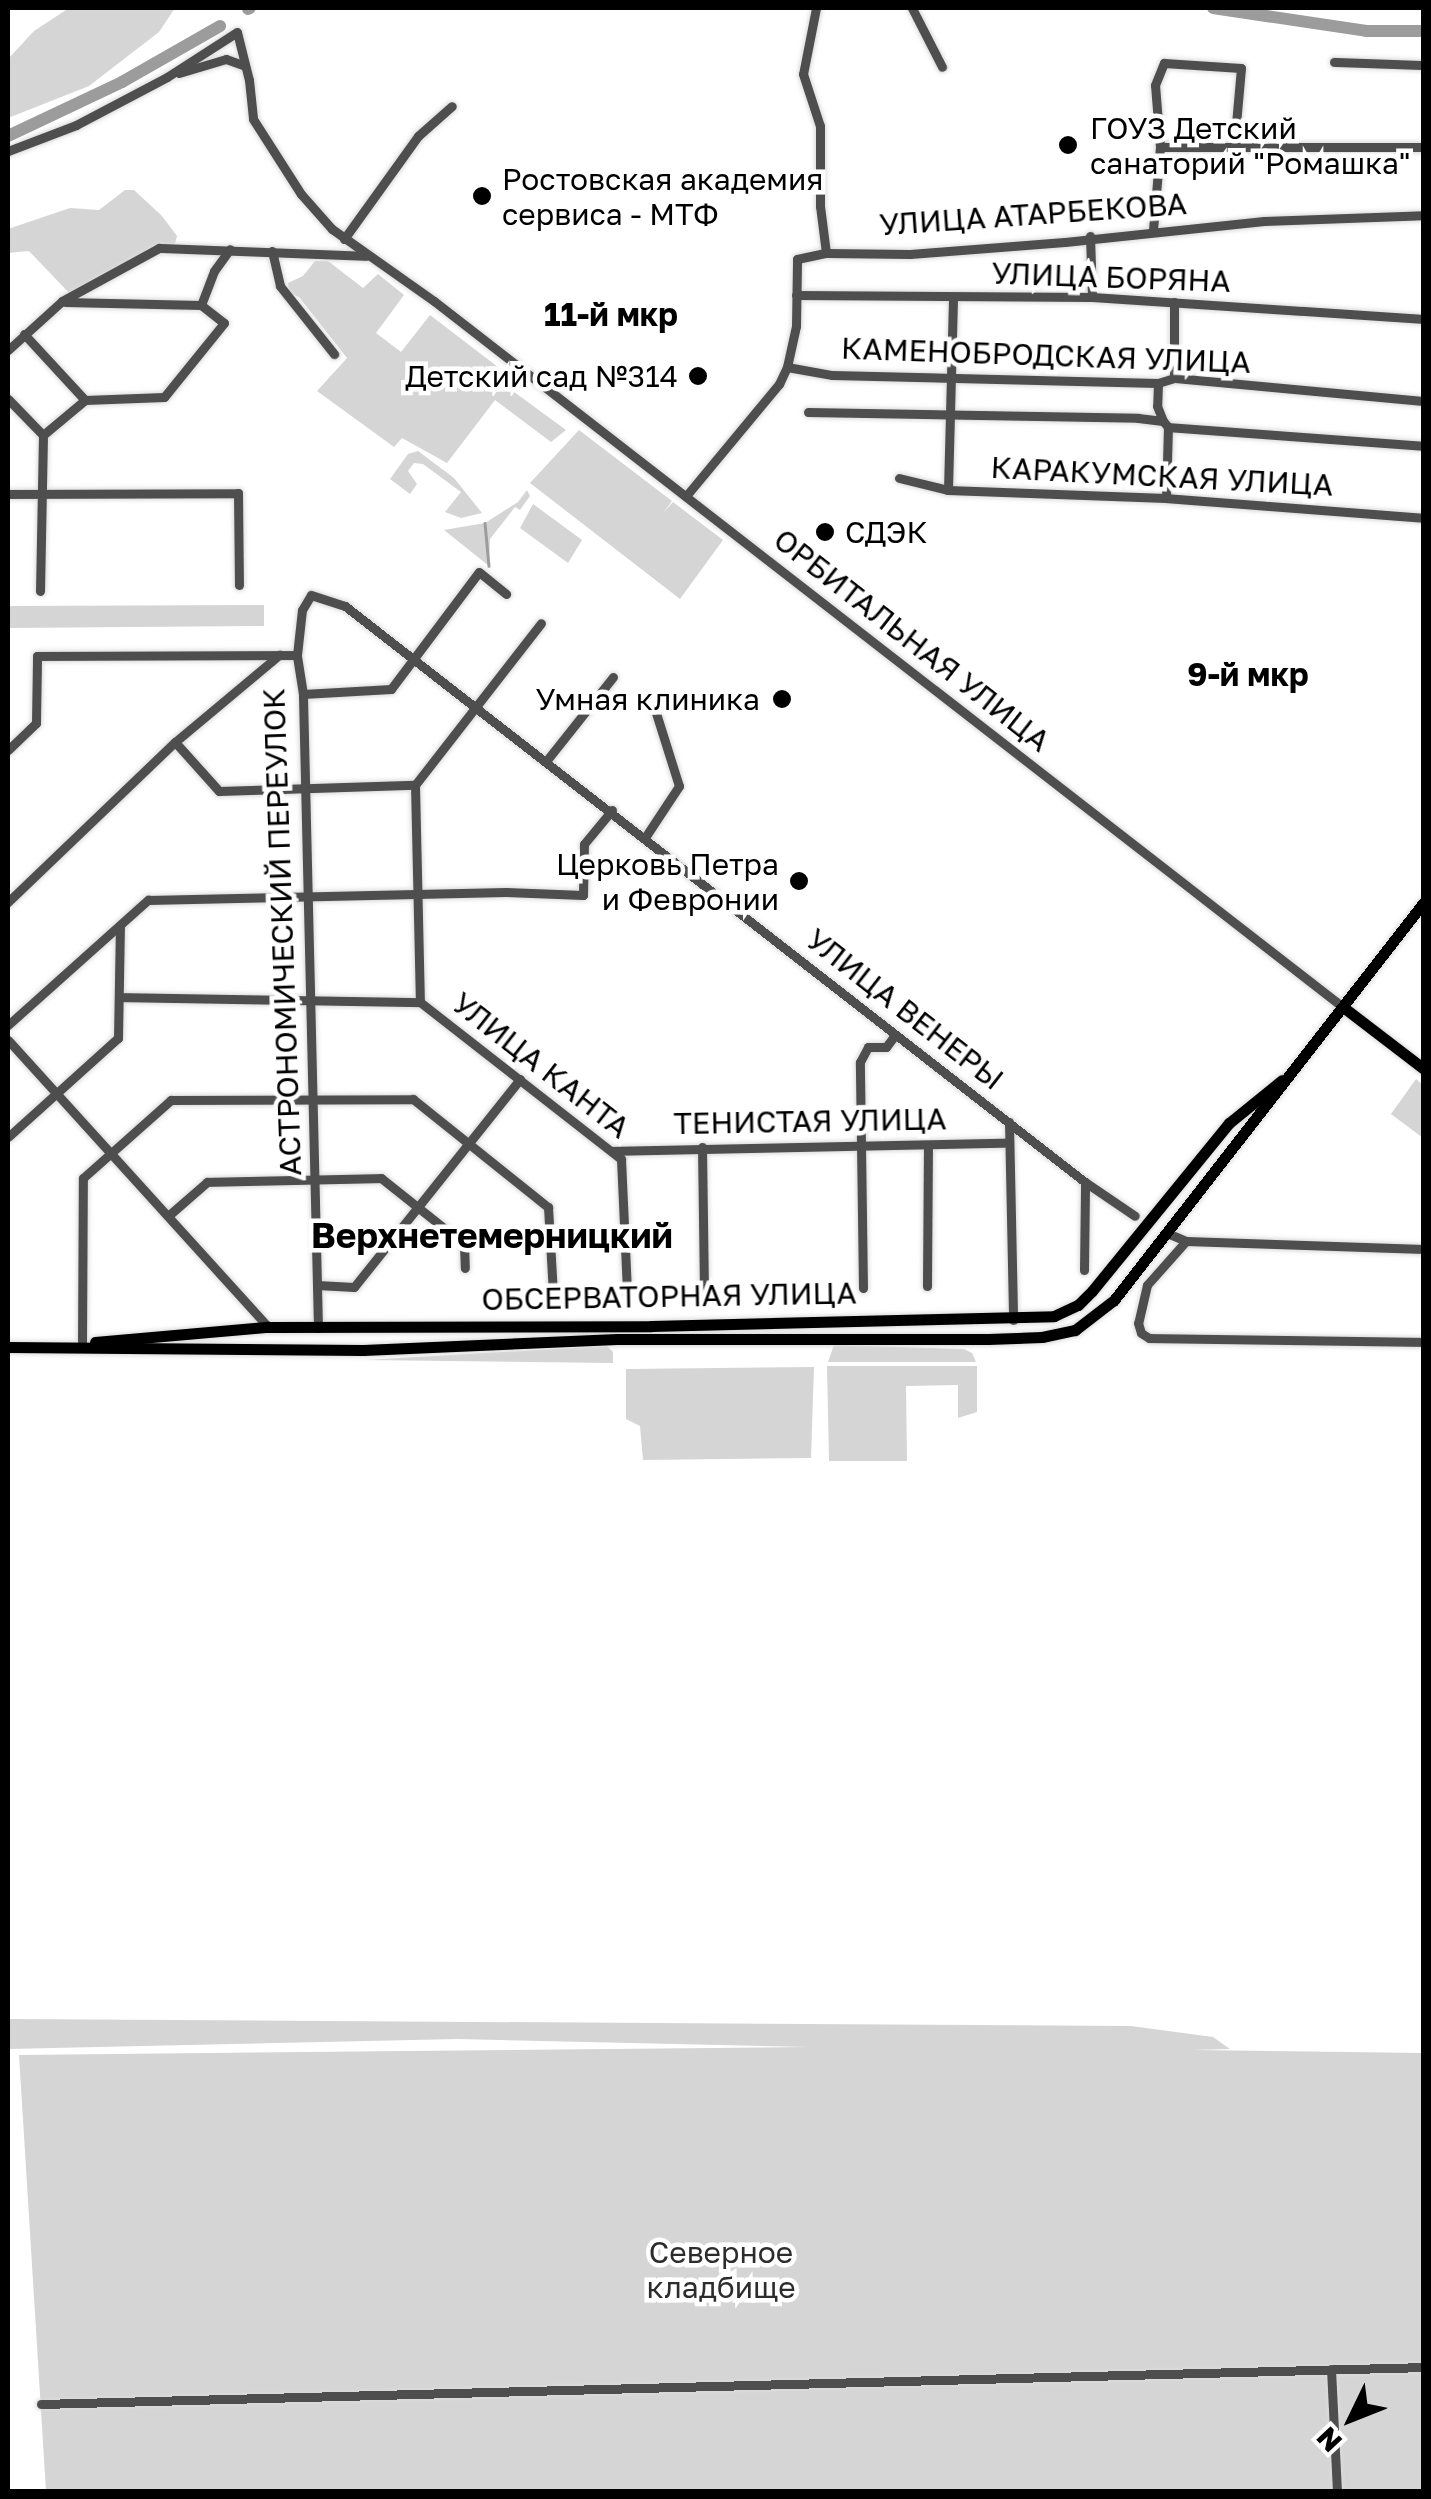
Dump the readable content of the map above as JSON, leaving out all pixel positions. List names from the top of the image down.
{
  "streets": {
    "main road": ["ОРБИТАЛЬНАЯ УЛИЦА", "ОБСЕРВАТОРНАЯ УЛИЦА"],
    "street": [
      "УЛИЦА АТАРБЕКОВА",
      "УЛИЦА БОРЯНА",
      "КАМЕНОБРОДСКАЯ УЛИЦА",
      "КАРАКУМСКАЯ УЛИЦА",
      "АСТРОНОМИЧЕСКИЙ ПЕРЕУЛОК",
      "УЛИЦА ВЕНЕРЫ",
      "УЛИЦА КАНТА",
      "ТЕНИСТАЯ УЛИЦА"
    ]
  },
  "crossings": [
    ["УЛИЦА АТАРБЕКОВА", "УЛИЦА БОРЯНА"],
    ["ОРБИТАЛЬНАЯ УЛИЦА", "ОБСЕРВАТОРНАЯ УЛИЦА"],
    ["АСТРОНОМИЧЕСКИЙ ПЕРЕУЛОК", "УЛИЦА ВЕНЕРЫ"],
    ["АСТРОНОМИЧЕСКИЙ ПЕРЕУЛОК", "УЛИЦА КАНТА"],
    ["АСТРОНОМИЧЕСКИЙ ПЕРЕУЛОК", "ОБСЕРВАТОРНАЯ УЛИЦА"],
    ["УЛИЦА КАНТА", "ТЕНИСТАЯ УЛИЦА"]
  ],
  "districts": ["11-й мкр", "9-й мкр", "Верхнетемерницкий"],
  "parks": ["Северное кладбище"],
  "places": [
    "ГОУЗ Детский санаторий \"Ромашка\"",
    "Ростовская академия сервиса - МТФ",
    "Детский сад №314",
    "СДЭК",
    "Умная клиника",
    "Церковь Петра и Февронии"
  ],
  "north": "bottom left"
}
